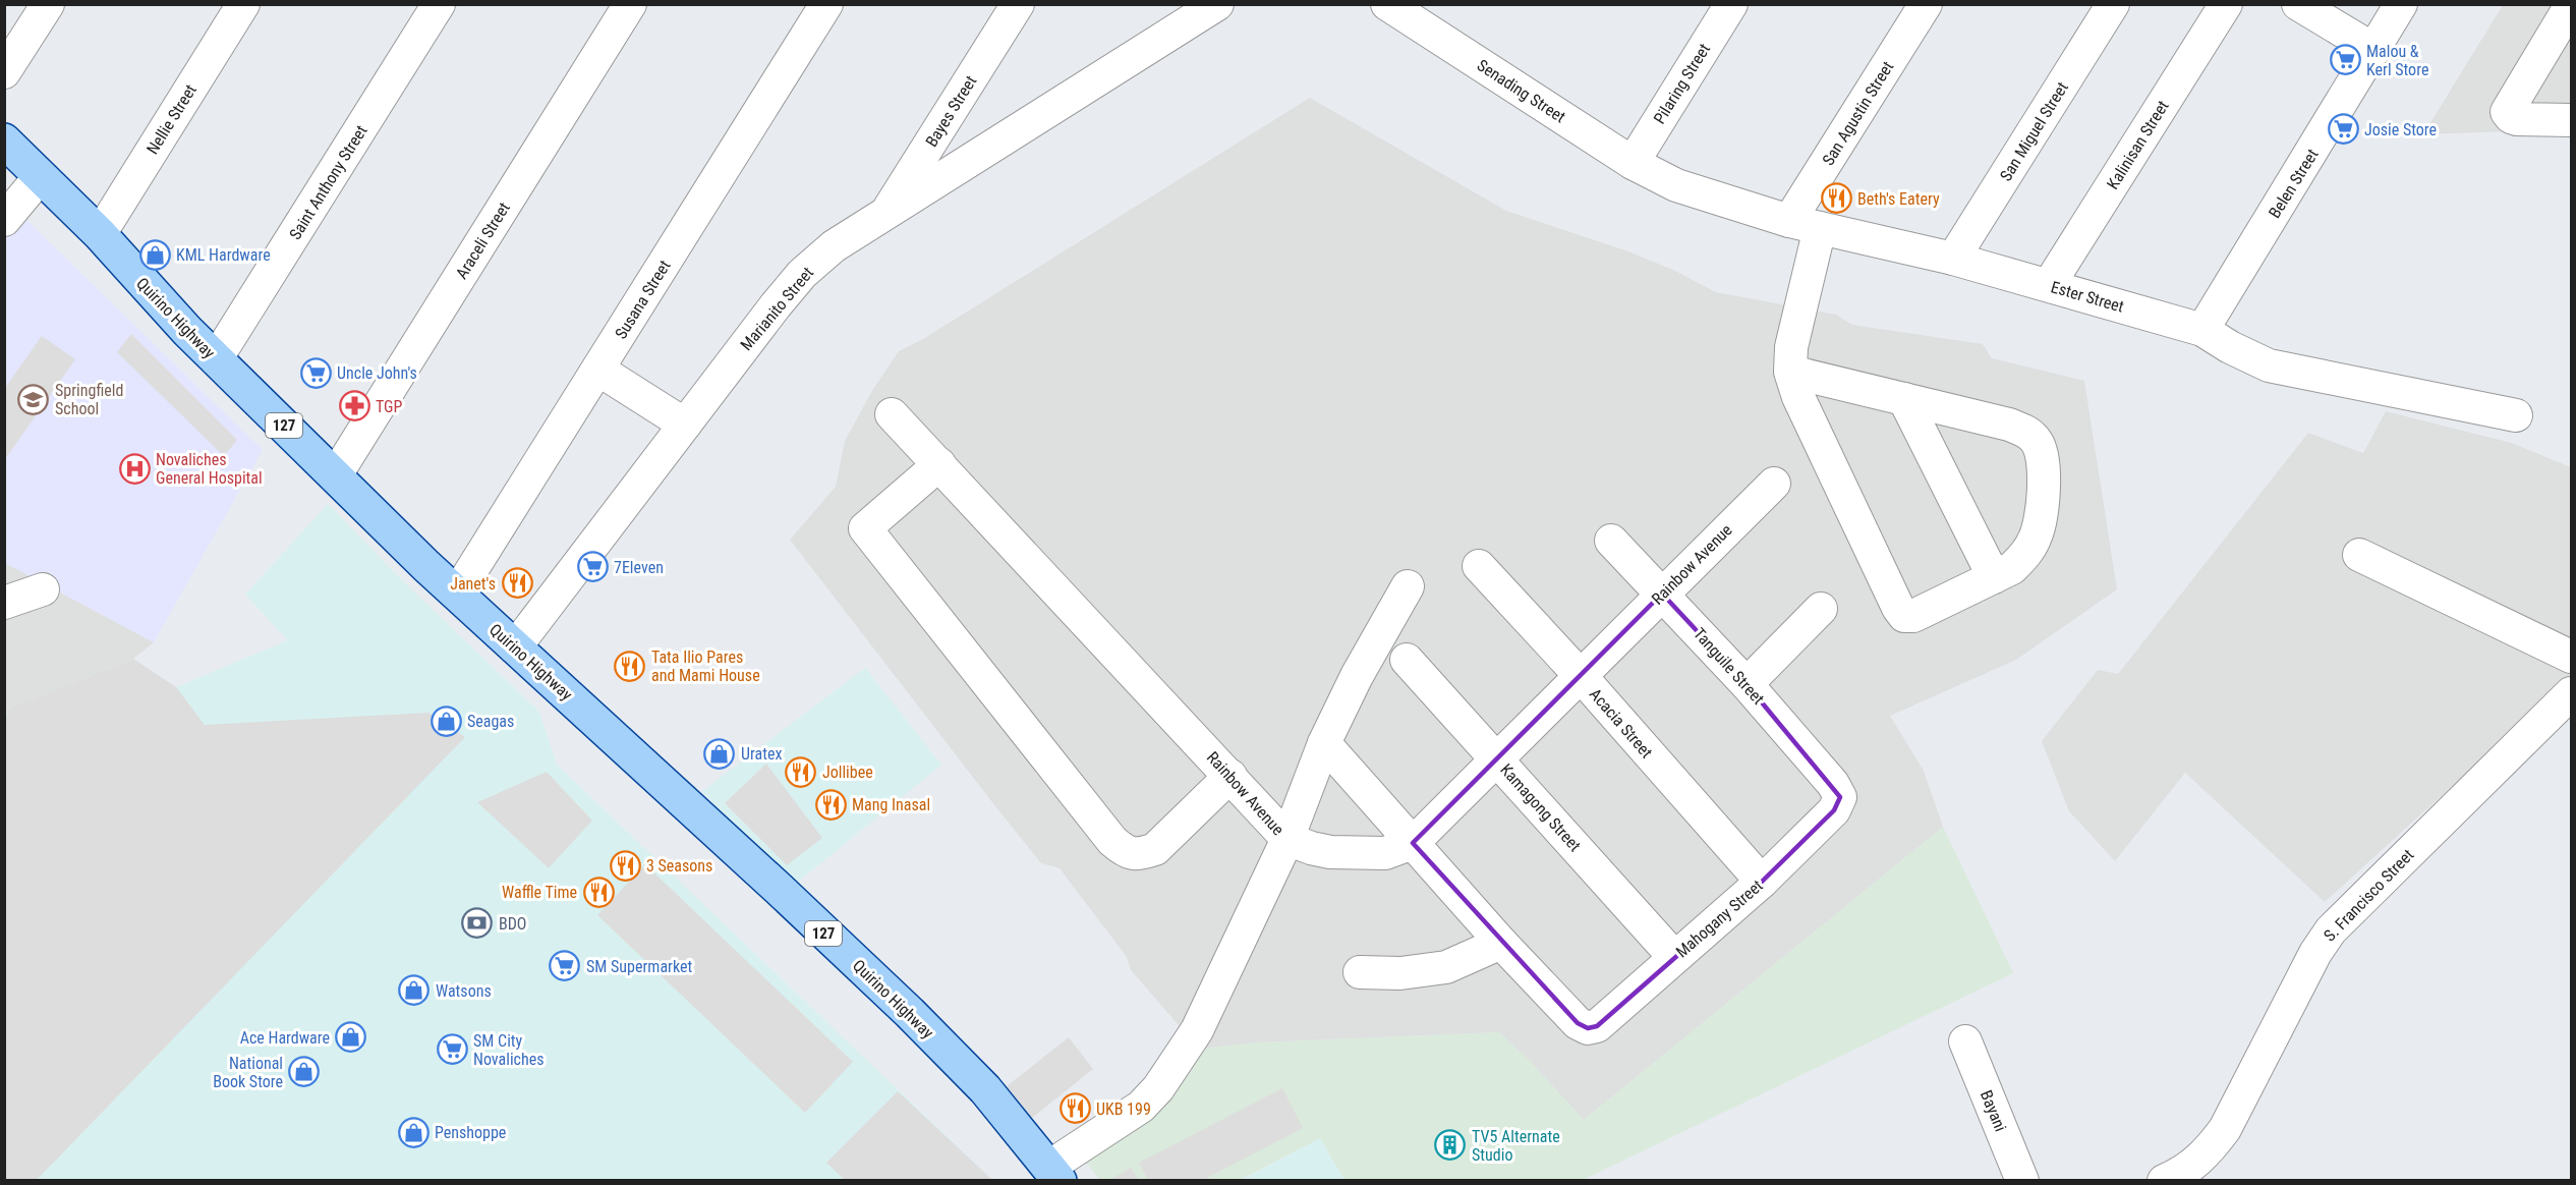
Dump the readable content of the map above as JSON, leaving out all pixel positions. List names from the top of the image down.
{
  "streets": {
    "main road": ["Quirino Highway", "127"],
    "street": [
      "Pilaring Street",
      "Senading Street",
      "Bayes Street",
      "San Agustin Street",
      "Nellie Street",
      "San Miguel Street",
      "Kalinisan Street",
      "Saint Anthony Street",
      "Belen Street",
      "Araceli Street",
      "Ester Street",
      "Susana Street",
      "Marianito Street",
      "Rainbow Avenue",
      "Tanguile Street",
      "Acacia Street",
      "Kamagong Street",
      "S. Francisco Street",
      "Mahogany Street",
      "Bayani"
    ]
  },
  "crossings": [
    ["Pilaring Street", "Senading Street"],
    ["Pilaring Street", "Ester Street"],
    ["Senading Street", "Ester Street"],
    ["Bayes Street", "Marianito Street"],
    ["San Agustin Street", "Ester Street"],
    ["Nellie Street", "Quirino Highway"],
    ["San Miguel Street", "Ester Street"],
    ["Kalinisan Street", "Ester Street"],
    ["Saint Anthony Street", "Quirino Highway"],
    ["Belen Street", "Ester Street"],
    ["Araceli Street", "Quirino Highway"],
    ["Susana Street", "Quirino Highway"],
    ["Marianito Street", "Quirino Highway"],
    ["Rainbow Avenue", "Tanguile Street"],
    ["Rainbow Avenue", "Acacia Street"],
    ["Rainbow Avenue", "Kamagong Street"],
    ["Tanguile Street", "Mahogany Street"],
    ["Acacia Street", "Mahogany Street"],
    ["Kamagong Street", "Mahogany Street"]
  ],
  "places": {
    "supermarket": [
      "Malou & Kerl Store",
      "Josie Store",
      "Uncle John's",
      "7Eleven",
      "SM Supermarket",
      "SM City Novaliches"
    ],
    "restaurant": [
      "Beth's Eatery",
      "Janet's",
      "Tata Ilio Pares and Mami House",
      "Jollibee",
      "Mang Inasal",
      "3 Seasons",
      "Waffle Time",
      "UKB 199"
    ],
    "shop": [
      "KML Hardware",
      "Seagas",
      "Uratex",
      "Watsons",
      "Ace Hardware",
      "National Book Store",
      "Penshoppe"
    ],
    "school or university": ["Springfield School"],
    "pharmacy": ["TGP"],
    "hospital": ["Novaliches General Hospital"],
    "bank": ["BDO"],
    "building": ["TV5 Alternate Studio"]
  }
}
